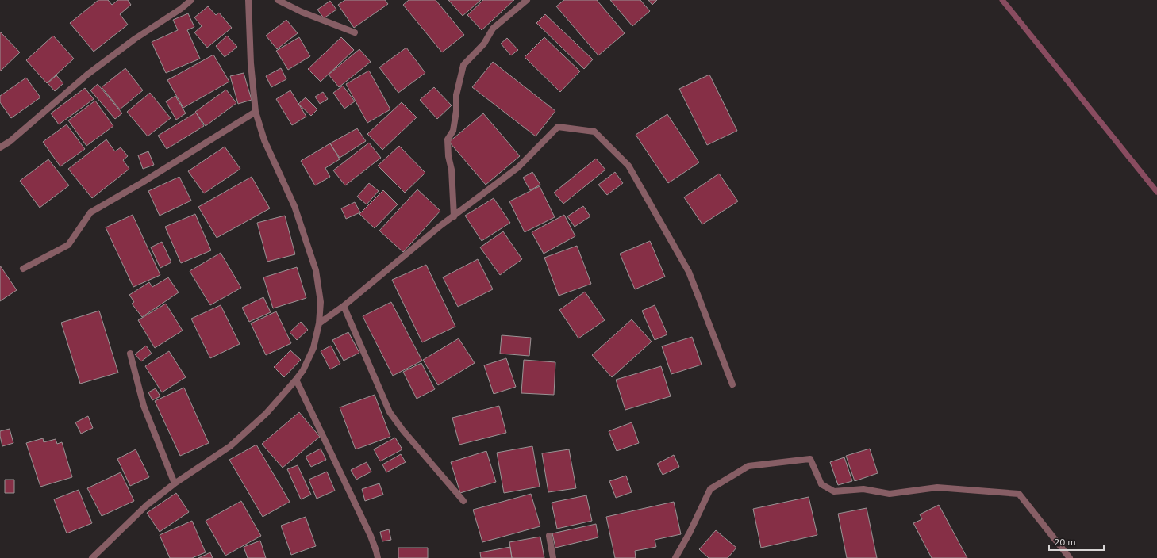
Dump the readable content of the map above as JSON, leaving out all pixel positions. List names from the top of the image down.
{
  "scale_bar": "20 m"
}
